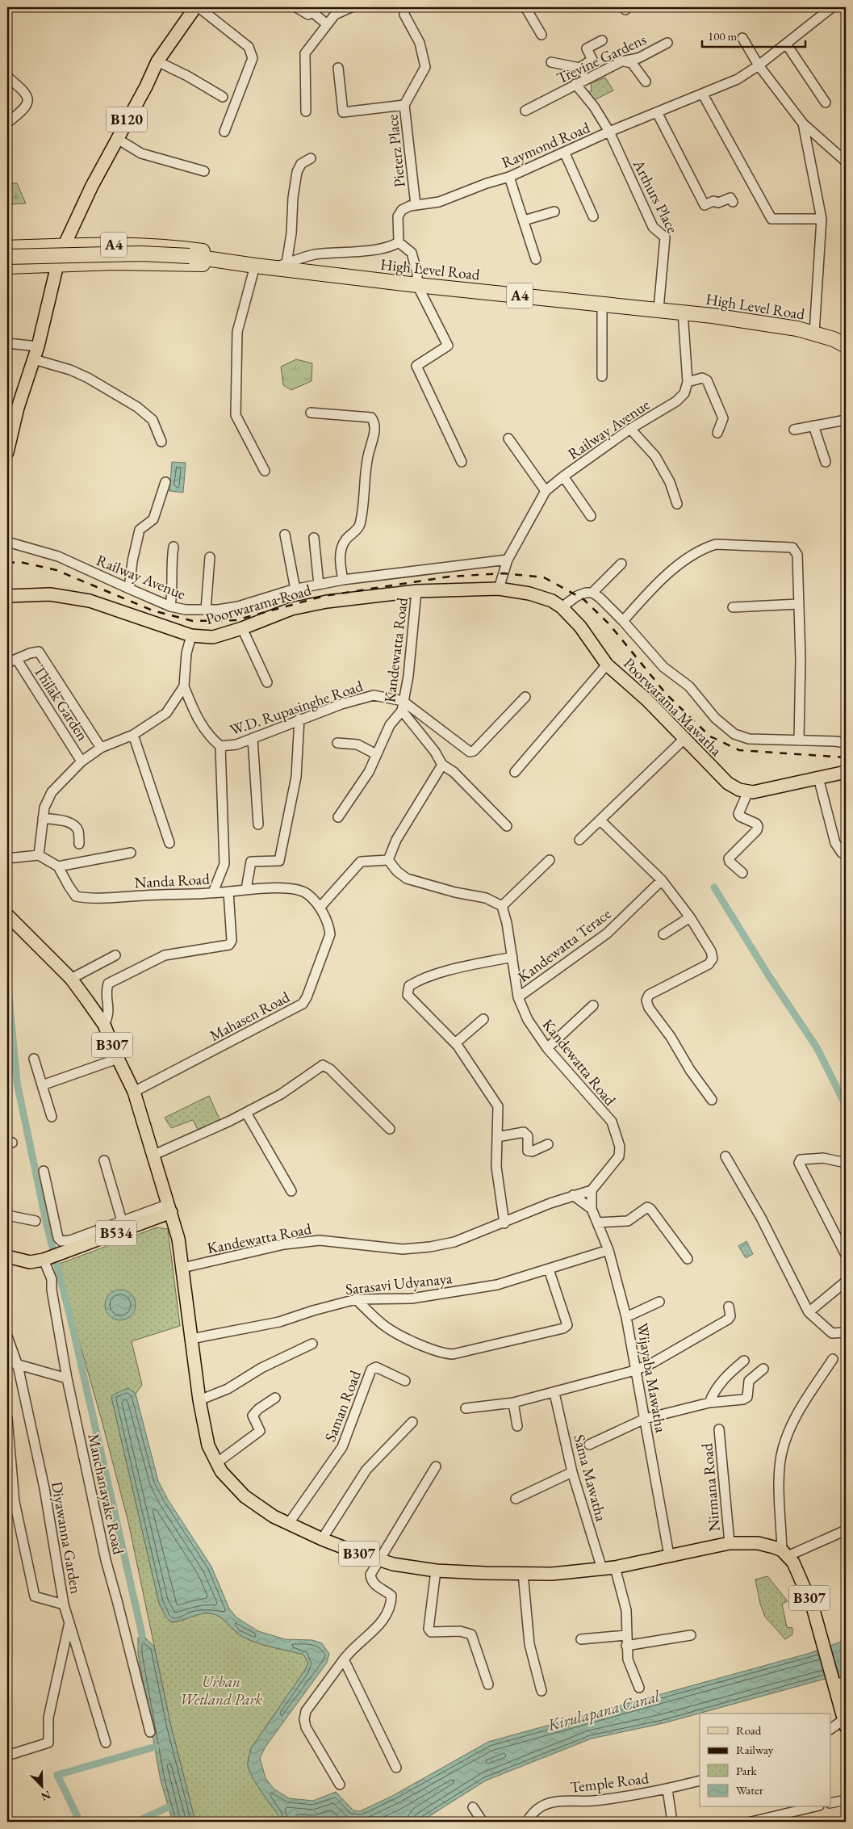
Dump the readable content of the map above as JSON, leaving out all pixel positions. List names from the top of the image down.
{
  "streets": {
    "highway": ["A4", "High Level Road"],
    "main road": [
      "B120",
      "Poorwarama Road",
      "Poorwarama Mawatha",
      "B307",
      "B534"
    ],
    "street": [
      "Trevine Gardens",
      "Raymond Road",
      "Pieterz Place",
      "Arthurs Place",
      "Railway Avenue",
      "Kandewatta Road",
      "Thilak Garden",
      "W.D. Rupasinghe Road",
      "Nanda Road",
      "Kandewatta Terace",
      "Mahasen Road",
      "Sarasavi Udyanaya",
      "Wijayaba Mawatha",
      "Saman Road",
      "Sama Mawatha",
      "Nirmana Road",
      "Manchanayake Road",
      "Diyawanna Garden",
      "Temple Road"
    ]
  },
  "crossings": [
    ["Trevine Gardens", "Arthurs Place"],
    ["B120", "A4"],
    ["Raymond Road", "Pieterz Place"],
    ["Raymond Road", "Arthurs Place"],
    ["Arthurs Place", "High Level Road"],
    ["A4", "High Level Road"],
    ["Railway Avenue", "Poorwarama Road"],
    ["Railway Avenue", "Poorwarama Mawatha"],
    ["Poorwarama Road", "Kandewatta Road"],
    ["Poorwarama Road", "Poorwarama Mawatha"],
    ["Kandewatta Road", "W.D. Rupasinghe Road"],
    ["Kandewatta Road", "Kandewatta Terace"],
    ["Kandewatta Road", "B307"],
    ["Nanda Road", "Mahasen Road"],
    ["Mahasen Road", "B307"],
    ["B307", "B534"],
    ["B307", "Sarasavi Udyanaya"],
    ["B307", "Wijayaba Mawatha"],
    ["B307", "Saman Road"],
    ["B307", "Sama Mawatha"],
    ["B307", "Nirmana Road"],
    ["B534", "Manchanayake Road"],
    ["Sarasavi Udyanaya", "Wijayaba Mawatha"]
  ],
  "water": ["Kirulapana Canal"],
  "parks": ["Urban Wetland Park"],
  "legend": [
    "Road",
    "Railway",
    "Park",
    "Water"
  ],
  "scale_bar": "100 m",
  "north": "bottom right"
}
